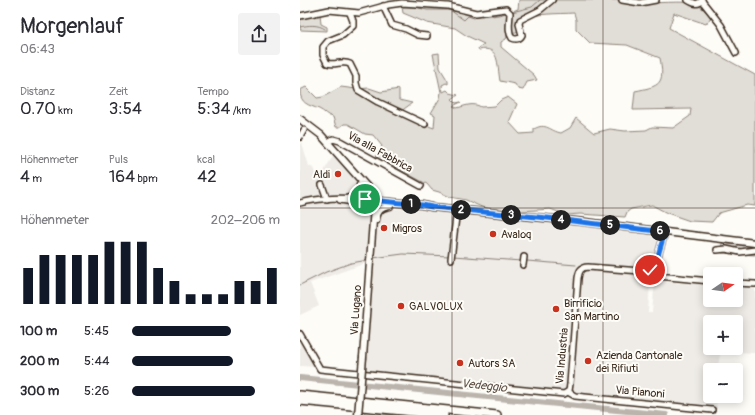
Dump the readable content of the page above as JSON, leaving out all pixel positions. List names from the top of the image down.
{
  "streets": {
    "main road": ["Via Lugano"],
    "street": ["Via alla Fabbrica", "Via Industria", "Via Pianoni"]
  },
  "crossings": [
    ["Via Industria", "Via Pianoni"]
  ],
  "water": ["Vedeggio"],
  "places": [
    "Aldi",
    "Migros",
    "Avaloq",
    "GALVOLUX",
    "Birrificio San Martino",
    "Azienda Cantonale dei Rifiuti",
    "Autors SA"
  ],
  "north": "right",
  "page": {
    "heading": ["Morgenlauf", "06:43"],
    "stats": [
      ["Distanz", "0.70 km"],
      ["Zeit", "3:54"],
      ["Tempo", "5:34 /km"],
      ["Höhenmeter", "4 m"],
      ["Puls", "164 bpm"],
      ["kcal", "42"]
    ],
    "pins": [
      "1",
      "2",
      "3",
      "4",
      "5",
      "6"
    ],
    "chart": ["Höhenmeter", "202–206 m"],
    "map_buttons": ["+", "−"],
    "list": [
      {
        "name": "100 m",
        "note": "5:45"
      },
      {
        "name": "200 m",
        "note": "5:44"
      },
      {
        "name": "300 m",
        "note": "5:26"
      }
    ]
  }
}
